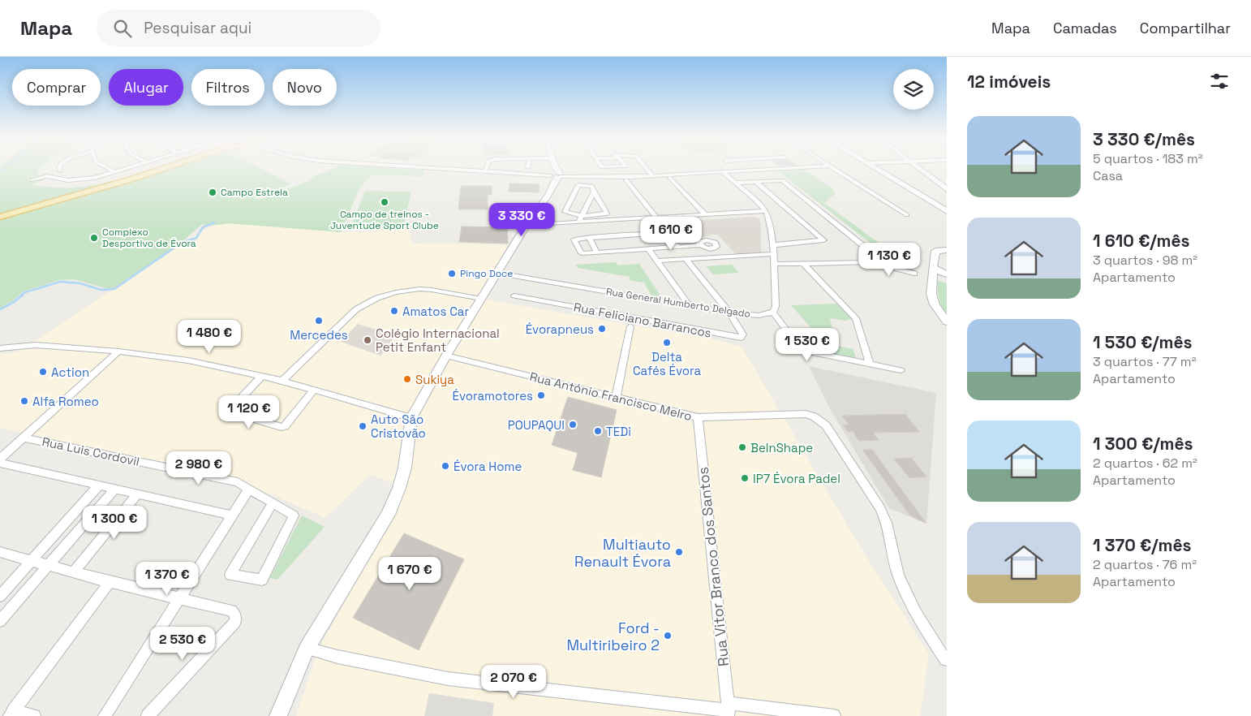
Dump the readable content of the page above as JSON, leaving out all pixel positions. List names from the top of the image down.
{
  "streets": {
    "street": [
      "Rua General Humberto Delgado",
      "Rua Feliciano Barrancos",
      "Rua António Francisco Melro",
      "Rua Luis Cordovil",
      "Rua Vitor Branco dos Santos"
    ]
  },
  "crossings": [
    ["Rua General Humberto Delgado", "Rua Feliciano Barrancos"],
    ["Rua António Francisco Melro", "Rua Vitor Branco dos Santos"]
  ],
  "places": [
    "Campo Estrela",
    "Campo de treinos - Juventude Sport Clube",
    "Complexo Desportivo de Évora",
    "Pingo Doce",
    "Amatos Car",
    "Mercedes",
    "Évorapneus",
    "Colégio Internacional Petit Enfant",
    "Delta Cafés Évora",
    "Action",
    "Sukiya",
    "Évoramotores",
    "Alfa Romeo",
    "POUPAQUI",
    "Auto São Cristovão",
    "TEDi",
    "BeInShape",
    "Évora Home",
    "IP7 Évora Padel",
    "Multiauto Renault Évora",
    "Ford - Multiribeiro 2"
  ],
  "page": {
    "header": "Mapa",
    "search": "Pesquisar aqui",
    "nav": ["Mapa", "Camadas", "Compartilhar"],
    "heading": "12 imóveis",
    "chip": [
      "Comprar",
      "Alugar",
      "Filtros",
      "Novo"
    ],
    "list": [
      {
        "name": "3 330 €/mês",
        "note": "5 quartos · 183 m² · Casa"
      },
      {
        "name": "1 610 €/mês",
        "note": "3 quartos · 98 m² · Apartamento"
      },
      {
        "name": "1 530 €/mês",
        "note": "3 quartos · 77 m² · Apartamento"
      },
      {
        "name": "1 300 €/mês",
        "note": "2 quartos · 62 m² · Apartamento"
      },
      {
        "name": "1 370 €/mês",
        "note": "2 quartos · 76 m² · Apartamento"
      }
    ],
    "price": [
      "3 330 €",
      "1 610 €",
      "1 130 €",
      "1 480 €",
      "1 530 €",
      "1 120 €",
      "2 980 €",
      "1 300 €",
      "1 670 €",
      "1 370 €",
      "2 530 €",
      "2 070 €"
    ]
  }
}
